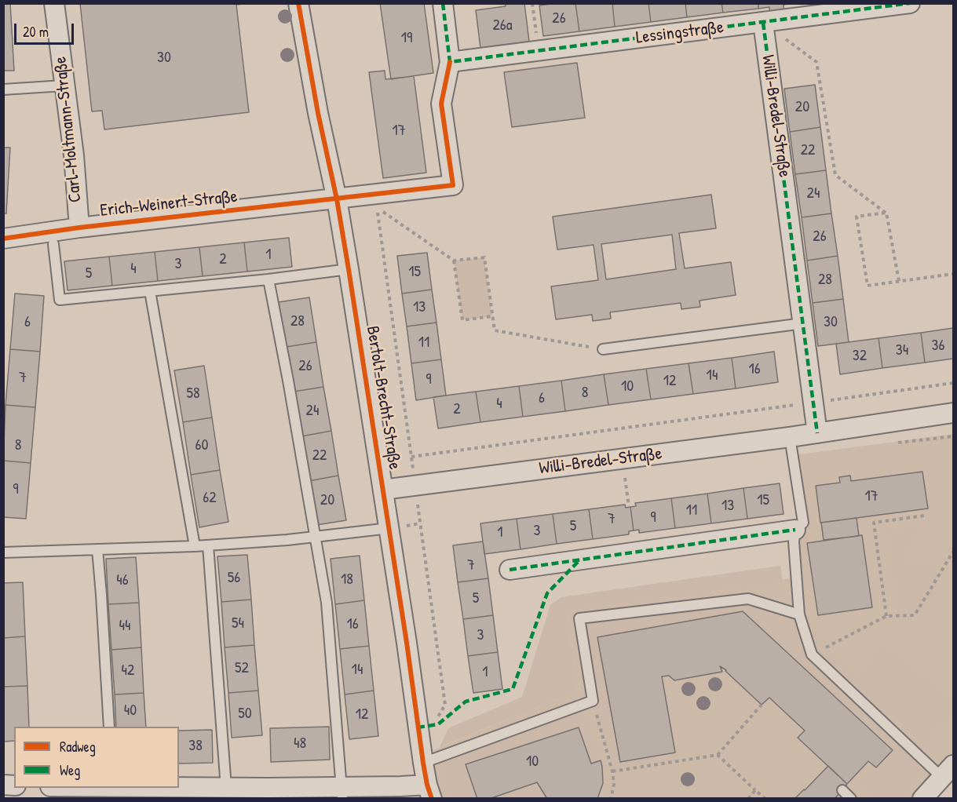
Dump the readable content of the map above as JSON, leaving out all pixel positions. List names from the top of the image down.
{
  "streets": {
    "street": [
      "Lessingstraße",
      "Willi-Bredel-Straße",
      "Carl-Moltmann-Straße",
      "Erich-Weinert-Straße",
      "Bertolt-Brecht-Straße"
    ]
  },
  "crossings": [
    ["Lessingstraße", "Willi-Bredel-Straße"],
    ["Willi-Bredel-Straße", "Bertolt-Brecht-Straße"],
    ["Carl-Moltmann-Straße", "Erich-Weinert-Straße"],
    ["Erich-Weinert-Straße", "Bertolt-Brecht-Straße"]
  ],
  "house_numbers": [
    "26",
    "26a",
    "19",
    "30",
    "20",
    "17",
    "22",
    "24",
    "26",
    "1",
    "2",
    "3",
    "4",
    "15",
    "5",
    "28",
    "13",
    "28",
    "6",
    "30",
    "11",
    "36",
    "34",
    "32",
    "26",
    "16",
    "14",
    "7",
    "9",
    "12",
    "10",
    "8",
    "58",
    "6",
    "4",
    "2",
    "24",
    "8",
    "60",
    "22",
    "9",
    "17",
    "62",
    "20",
    "15",
    "13",
    "11",
    "9",
    "7",
    "5",
    "3",
    "1",
    "7",
    "56",
    "18",
    "46",
    "5",
    "54",
    "16",
    "44",
    "3",
    "52",
    "14",
    "42",
    "1",
    "40",
    "50",
    "12",
    "48",
    "38",
    "10"
  ],
  "legend": ["Radweg", "Weg"],
  "scale_bar": "20 m"
}
